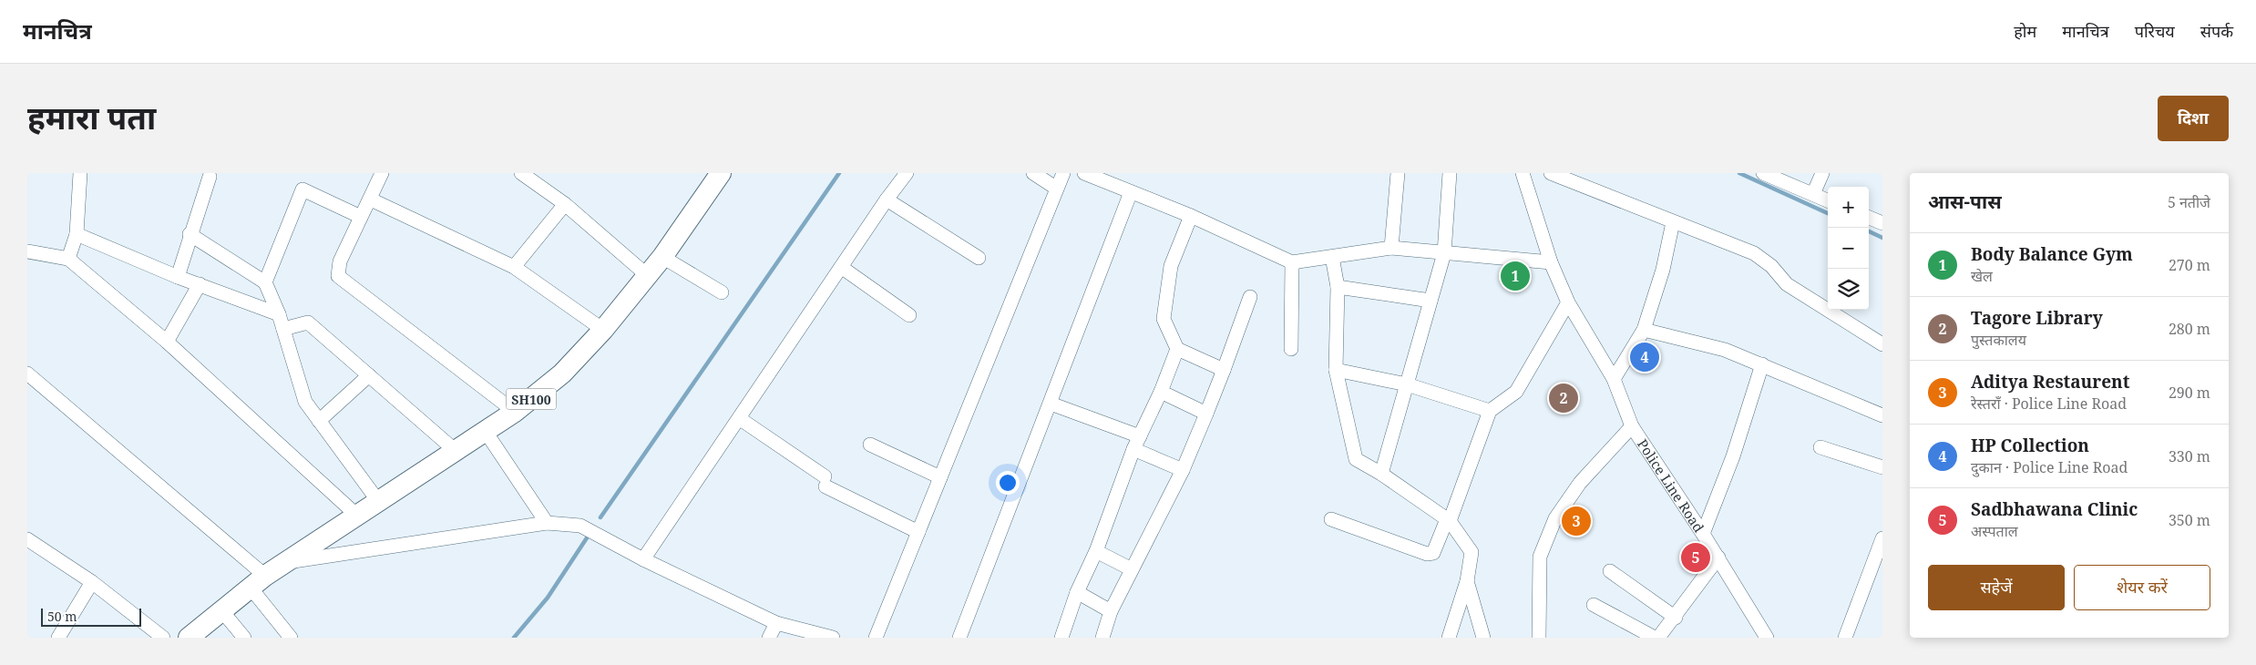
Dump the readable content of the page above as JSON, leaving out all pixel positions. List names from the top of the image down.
{
  "streets": {
    "main road": ["SH100"],
    "street": ["Police Line Road"]
  },
  "scale_bar": "50 m",
  "page": {
    "header": "मानचित्र",
    "nav": [
      "होम",
      "मानचित्र",
      "परिचय",
      "संपर्क"
    ],
    "title": "हमारा पता",
    "buttons": [
      "दिशा",
      ["सहेजें", "शेयर करें"]
    ],
    "heading": ["आस-पास", "5 नतीजे"],
    "map_buttons": ["+", "−"],
    "list": [
      {
        "mark": "1",
        "name": "Body Balance Gym",
        "note": "खेल",
        "value": "270 m"
      },
      {
        "mark": "2",
        "name": "Tagore Library",
        "note": "पुस्तकालय",
        "value": "280 m"
      },
      {
        "mark": "3",
        "name": "Aditya Restaurent",
        "note": "रेस्तराँ · Police Line Road",
        "value": "290 m"
      },
      {
        "mark": "4",
        "name": "HP Collection",
        "note": "दुकान · Police Line Road",
        "value": "330 m"
      },
      {
        "mark": "5",
        "name": "Sadbhawana Clinic",
        "note": "अस्पताल",
        "value": "350 m"
      }
    ],
    "pins": [
      "1",
      "4",
      "2",
      "3",
      "5"
    ],
    "scale": "50 m"
  }
}
